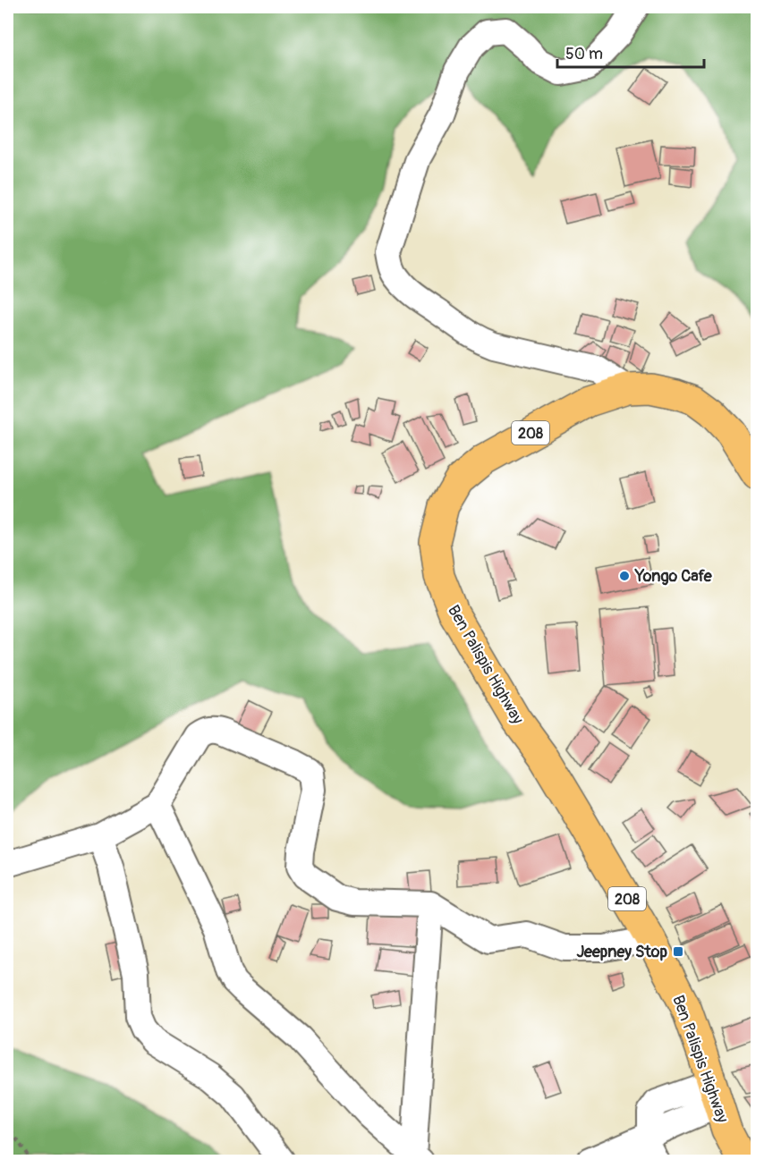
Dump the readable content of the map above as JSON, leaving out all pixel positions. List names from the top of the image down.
{
  "streets": {
    "main road": ["208", "Ben Palispis Highway"]
  },
  "places": {
    "other": ["Yongo Cafe"],
    "transit": ["Jeepney Stop"]
  },
  "scale_bar": "50 m"
}
